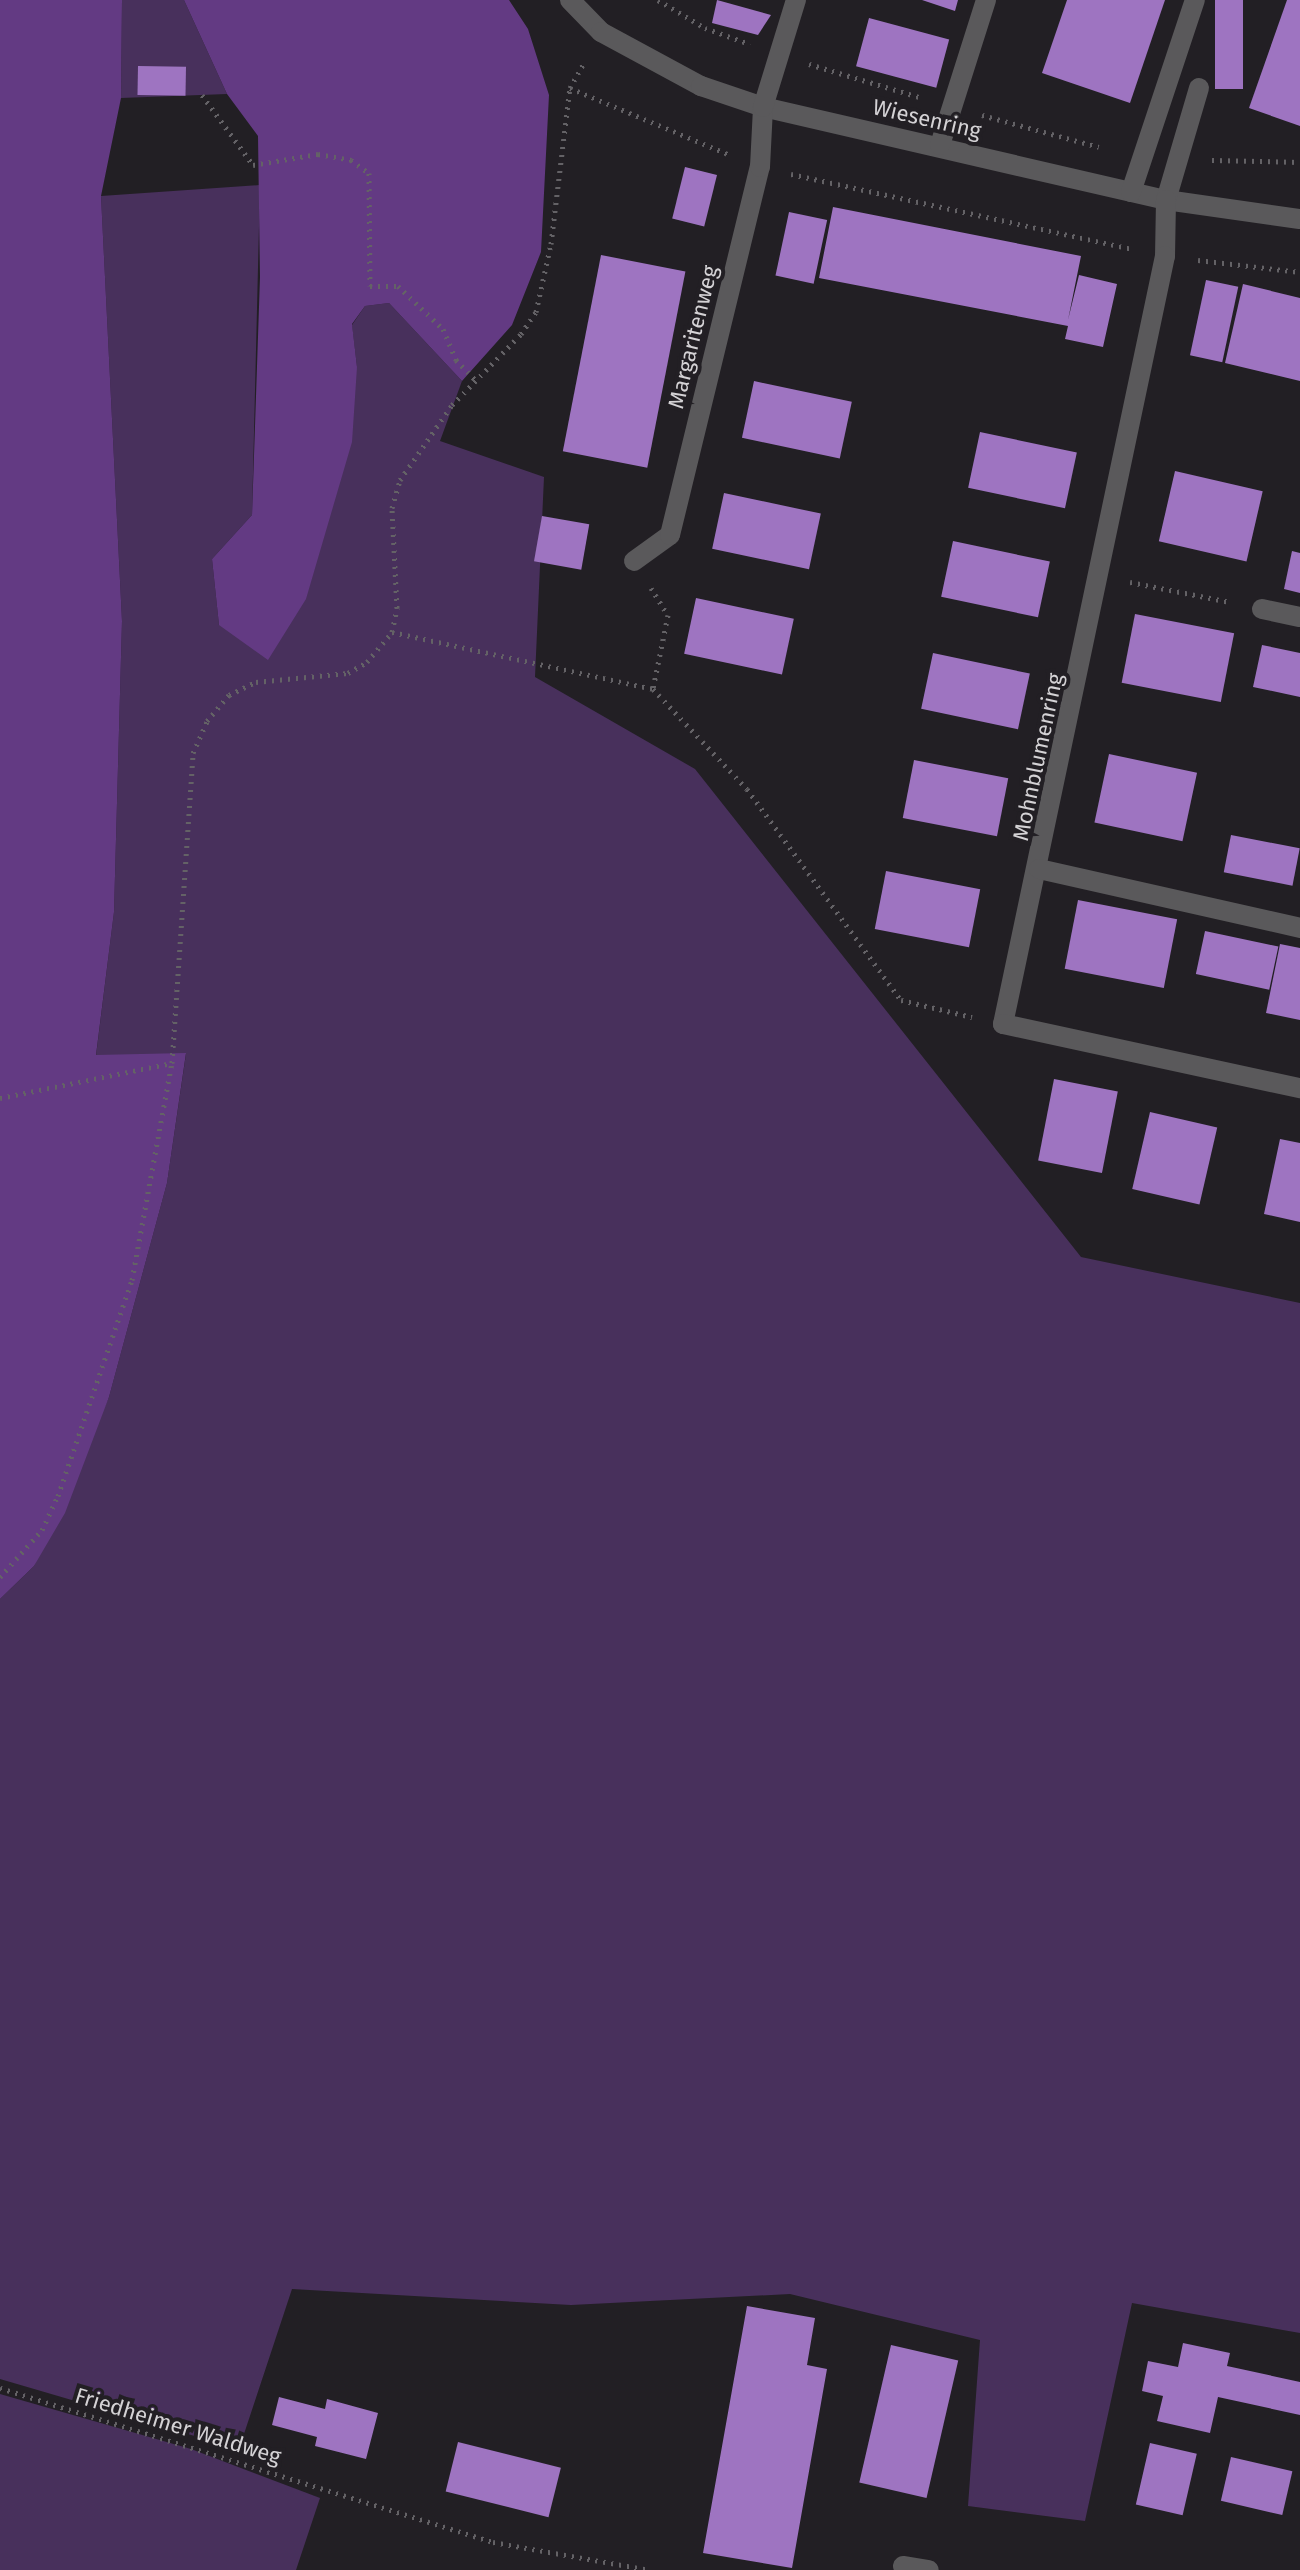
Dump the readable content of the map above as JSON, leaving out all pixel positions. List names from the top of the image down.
{
  "streets": {
    "street": ["Wiesenring", "Margaritenweg", "Mohnblumenring"],
    "path": ["Friedheimer Waldweg"]
  },
  "crossings": [
    ["Wiesenring", "Margaritenweg"],
    ["Wiesenring", "Mohnblumenring"]
  ]
}
